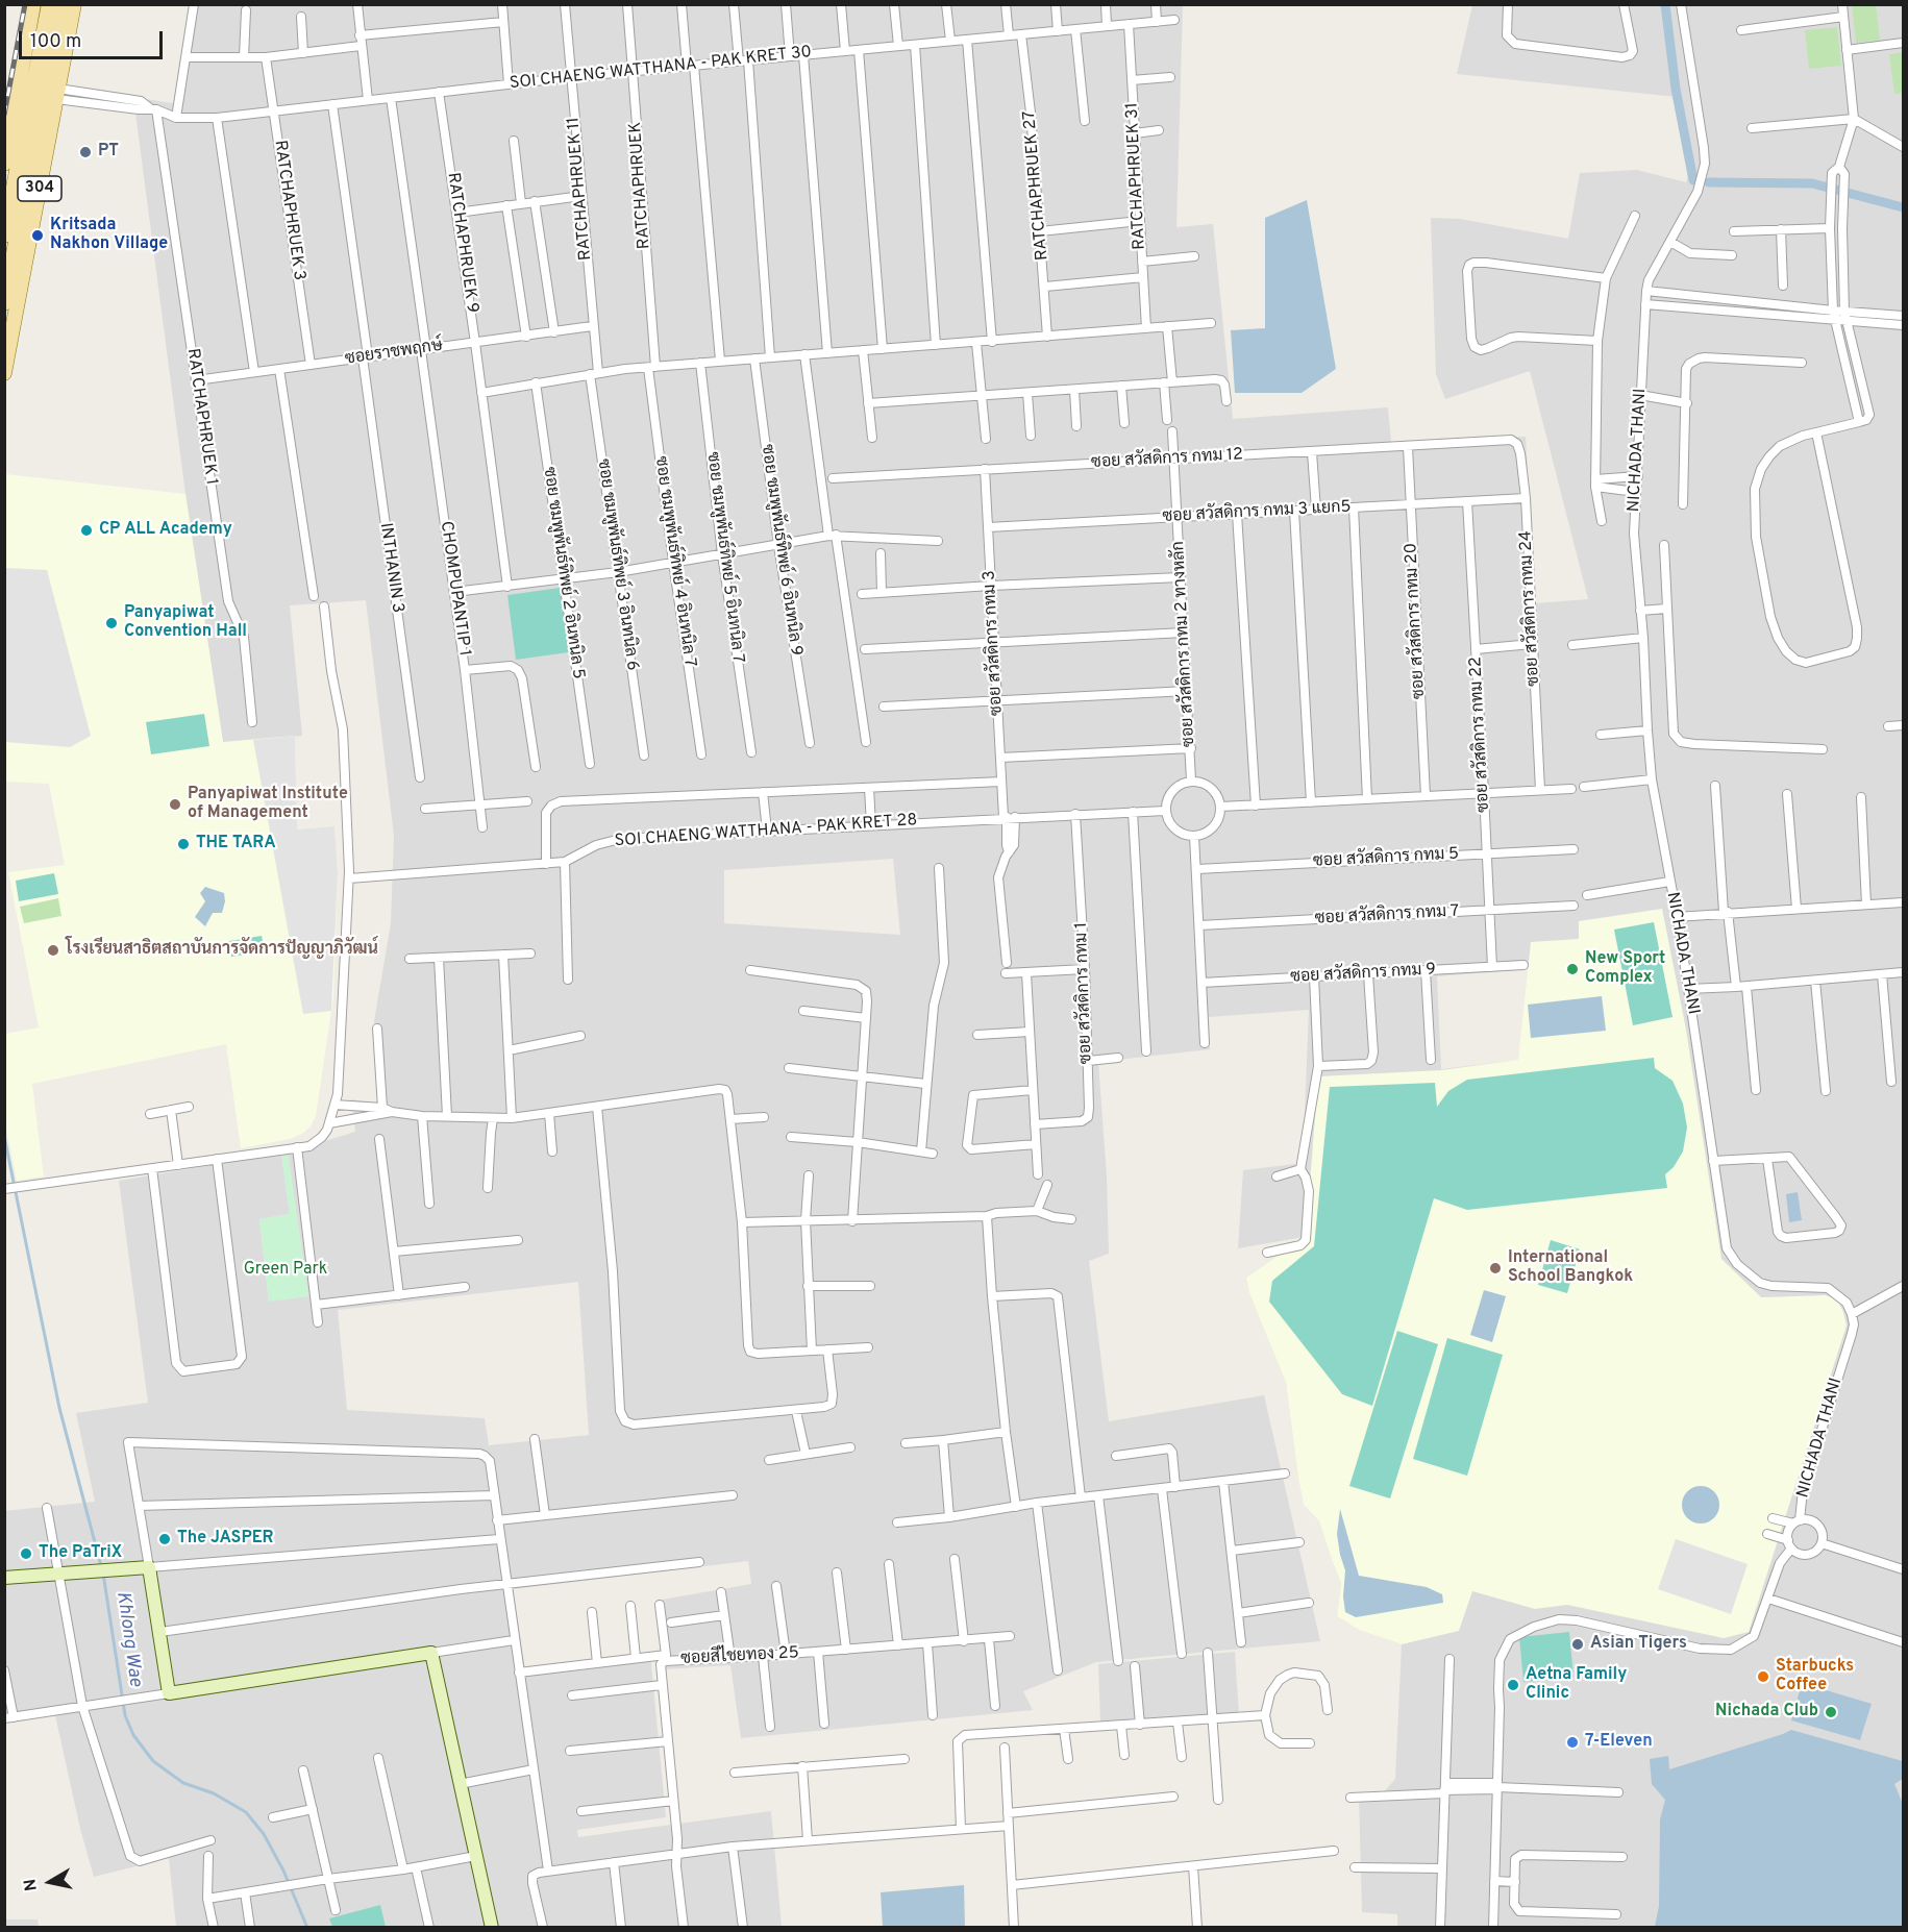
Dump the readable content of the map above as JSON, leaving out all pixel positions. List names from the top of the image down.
{
  "streets": {
    "main road": ["304"],
    "street": [
      "SOI CHAENG WATTHANA - PAK KRET 30",
      "RATCHAPHRUEK 31",
      "RATCHAPHRUEK",
      "RATCHAPHRUEK 27",
      "RATCHAPHRUEK 11",
      "RATCHAPHRUEK 3",
      "RATCHAPHRUEK 9",
      "ซอยราชพฤกษ์",
      "RATCHAPHRUEK 1",
      "NICHADA THANI",
      "ซอย สวัสดิการ กทม 12",
      "ซอย สวัสดิการ กทม 3 แยก5",
      "ซอย ชมพูพันธ์ทิพย์ 6 อินทนิล 9",
      "ซอย ชมพูพันธ์ทิพย์ 5 อินทนิล 7",
      "ซอย ชมพูพันธ์ทิพย์ 4 อินทนิล 7",
      "ซอย ชมพูพันธ์ทิพย์ 3 อินทนิล 6",
      "INTHANIN 3",
      "ซอย ชมพูพันธ์ทิพย์ 2 อินทนิล 5",
      "CHOMPUPANTIP 1",
      "ซอย สวัสดิการ กทม 24",
      "ซอย สวัสดิการ กทม 20",
      "ซอย สวัสดิการ กทม 3",
      "ซอย สวัสดิการ กทม 2 ทางหลัก",
      "ซอย สวัสดิการ กทม 22",
      "SOI CHAENG WATTHANA - PAK KRET 28",
      "ซอย สวัสดิการ กทม 5",
      "ซอย สวัสดิการ กทม 7",
      "ซอย สวัสดิการ กทม 9",
      "ซอย สวัสดิการ กทม 1",
      "ซอยสีไชยทอง 25"
    ]
  },
  "crossings": [
    ["SOI CHAENG WATTHANA - PAK KRET 30", "RATCHAPHRUEK 31"],
    ["SOI CHAENG WATTHANA - PAK KRET 30", "RATCHAPHRUEK"],
    ["SOI CHAENG WATTHANA - PAK KRET 30", "RATCHAPHRUEK 27"],
    ["SOI CHAENG WATTHANA - PAK KRET 30", "304"],
    ["SOI CHAENG WATTHANA - PAK KRET 30", "RATCHAPHRUEK 11"],
    ["SOI CHAENG WATTHANA - PAK KRET 30", "RATCHAPHRUEK 3"],
    ["SOI CHAENG WATTHANA - PAK KRET 30", "RATCHAPHRUEK 9"],
    ["SOI CHAENG WATTHANA - PAK KRET 30", "RATCHAPHRUEK 1"],
    ["SOI CHAENG WATTHANA - PAK KRET 30", "INTHANIN 3"],
    ["SOI CHAENG WATTHANA - PAK KRET 30", "CHOMPUPANTIP 1"],
    ["RATCHAPHRUEK", "ซอย ชมพูพันธ์ทิพย์ 4 อินทนิล 7"],
    ["RATCHAPHRUEK 11", "ซอยราชพฤกษ์"],
    ["RATCHAPHRUEK 11", "ซอย ชมพูพันธ์ทิพย์ 3 อินทนิล 6"],
    ["RATCHAPHRUEK 3", "ซอยราชพฤกษ์"],
    ["RATCHAPHRUEK 9", "ซอยราชพฤกษ์"],
    ["ซอยราชพฤกษ์", "RATCHAPHRUEK 1"],
    ["ซอยราชพฤกษ์", "INTHANIN 3"],
    ["ซอยราชพฤกษ์", "CHOMPUPANTIP 1"],
    ["ซอย สวัสดิการ กทม 12", "ซอย สวัสดิการ กทม 24"],
    ["ซอย สวัสดิการ กทม 12", "ซอย สวัสดิการ กทม 20"],
    ["ซอย สวัสดิการ กทม 12", "ซอย สวัสดิการ กทม 3"],
    ["ซอย สวัสดิการ กทม 12", "ซอย สวัสดิการ กทม 2 ทางหลัก"],
    ["ซอย สวัสดิการ กทม 3 แยก5", "ซอย สวัสดิการ กทม 24"],
    ["ซอย สวัสดิการ กทม 3 แยก5", "ซอย สวัสดิการ กทม 20"],
    ["ซอย สวัสดิการ กทม 3 แยก5", "ซอย สวัสดิการ กทม 3"],
    ["ซอย สวัสดิการ กทม 3 แยก5", "ซอย สวัสดิการ กทม 2 ทางหลัก"],
    ["ซอย สวัสดิการ กทม 3 แยก5", "ซอย สวัสดิการ กทม 22"],
    ["ซอย สวัสดิการ กทม 3", "SOI CHAENG WATTHANA - PAK KRET 28"],
    ["ซอย สวัสดิการ กทม 2 ทางหลัก", "SOI CHAENG WATTHANA - PAK KRET 28"],
    ["ซอย สวัสดิการ กทม 22", "ซอย สวัสดิการ กทม 5"],
    ["ซอย สวัสดิการ กทม 22", "ซอย สวัสดิการ กทม 7"],
    ["ซอย สวัสดิการ กทม 22", "ซอย สวัสดิการ กทม 9"],
    ["SOI CHAENG WATTHANA - PAK KRET 28", "ซอย สวัสดิการ กทม 1"]
  ],
  "water": ["Khlong Wae"],
  "parks": ["Green Park"],
  "places": [
    "PT",
    "Kritsada Nakhon Village",
    "CP ALL Academy",
    "Panyapiwat Convention Hall",
    "Panyapiwat Institute of Management",
    "THE TARA",
    "โรงเรียนสาธิตสถาบันการจัดการปัญญาภิวัฒน์",
    "New Sport Complex",
    "International School Bangkok",
    "The JASPER",
    "The PaTriX",
    "Asian Tigers",
    "Starbucks Coffee",
    "Aetna Family Clinic",
    "Nichada Club",
    "7-Eleven"
  ],
  "scale_bar": "100 m",
  "north": "left"
}
